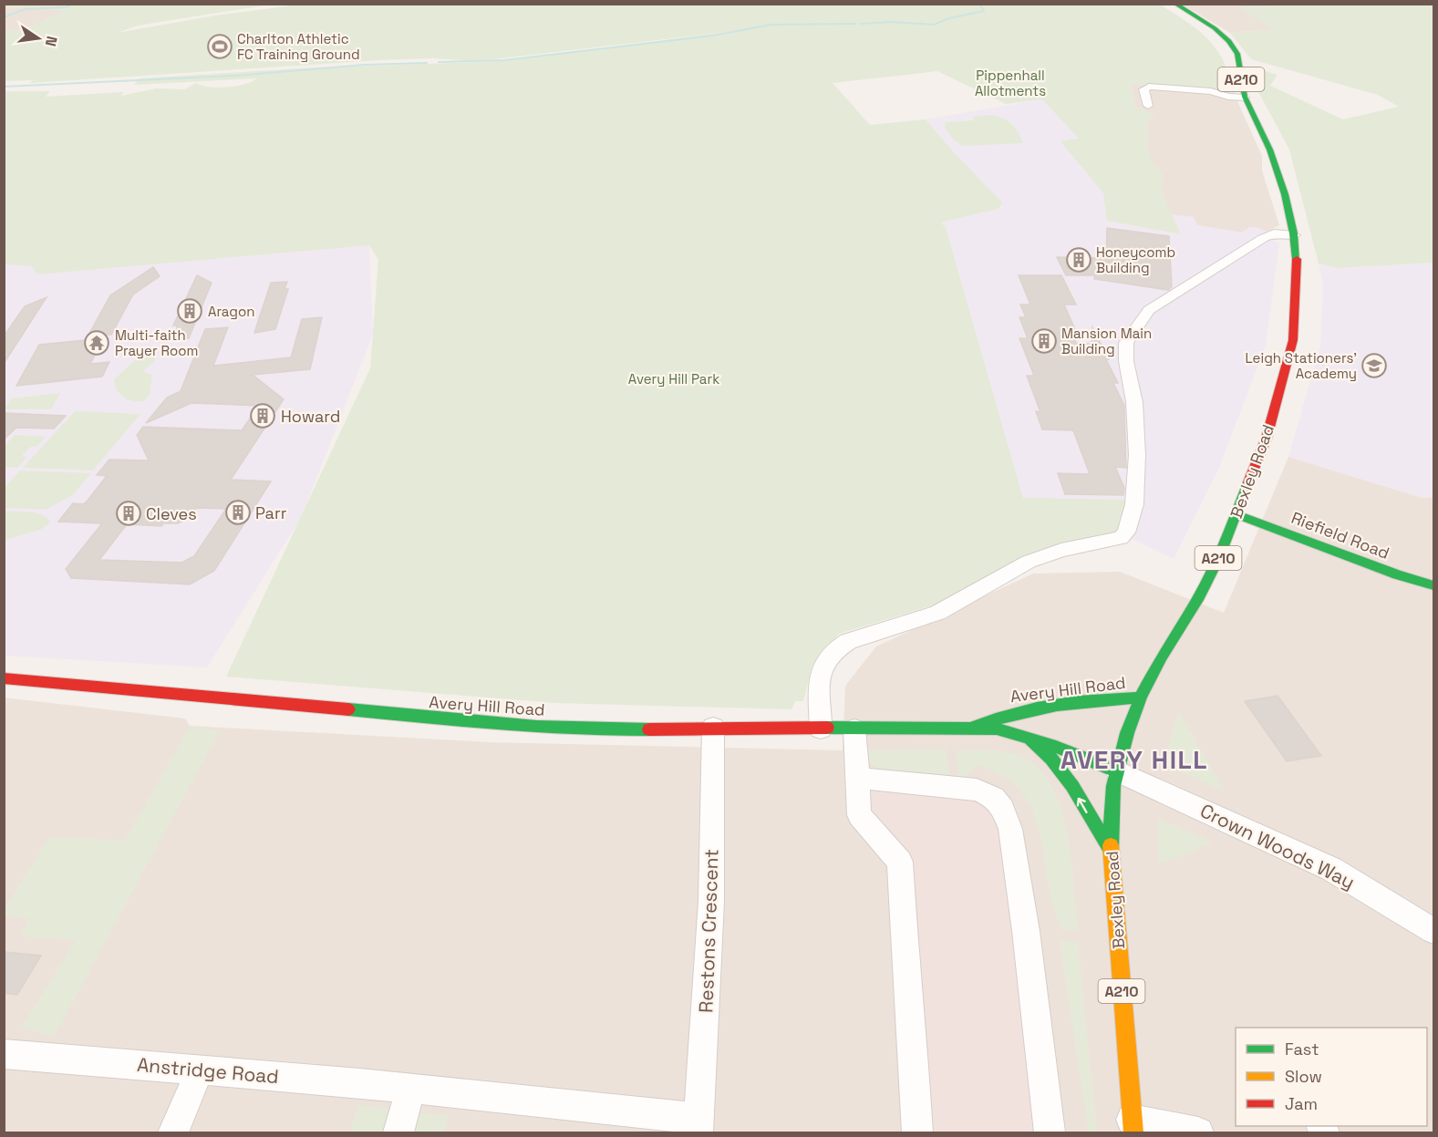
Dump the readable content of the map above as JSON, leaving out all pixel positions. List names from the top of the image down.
{
  "streets": {
    "main road": [
      "A210",
      "Bexley Road",
      "Riefield Road",
      "Avery Hill Road"
    ],
    "street": ["Crown Woods Way", "Restons Crescent", "Anstridge Road"]
  },
  "crossings": [
    ["Bexley Road", "Riefield Road"],
    ["Bexley Road", "Avery Hill Road"],
    ["Bexley Road", "Crown Woods Way"],
    ["Avery Hill Road", "Crown Woods Way"],
    ["Avery Hill Road", "Restons Crescent"],
    ["Restons Crescent", "Anstridge Road"]
  ],
  "districts": ["AVERY HILL"],
  "parks": ["Pippenhall Allotments", "Avery Hill Park"],
  "places": {
    "sports": ["Charlton Athletic FC Training Ground"],
    "building": [
      "Honeycomb Building",
      "Aragon",
      "Mansion Main Building",
      "Howard",
      "Parr",
      "Cleves"
    ],
    "temple": ["Multi-faith Prayer Room"],
    "school or university": ["Leigh Stationers' Academy"]
  },
  "legend": ["Fast", "Slow", "Jam"],
  "north": "right"
}
